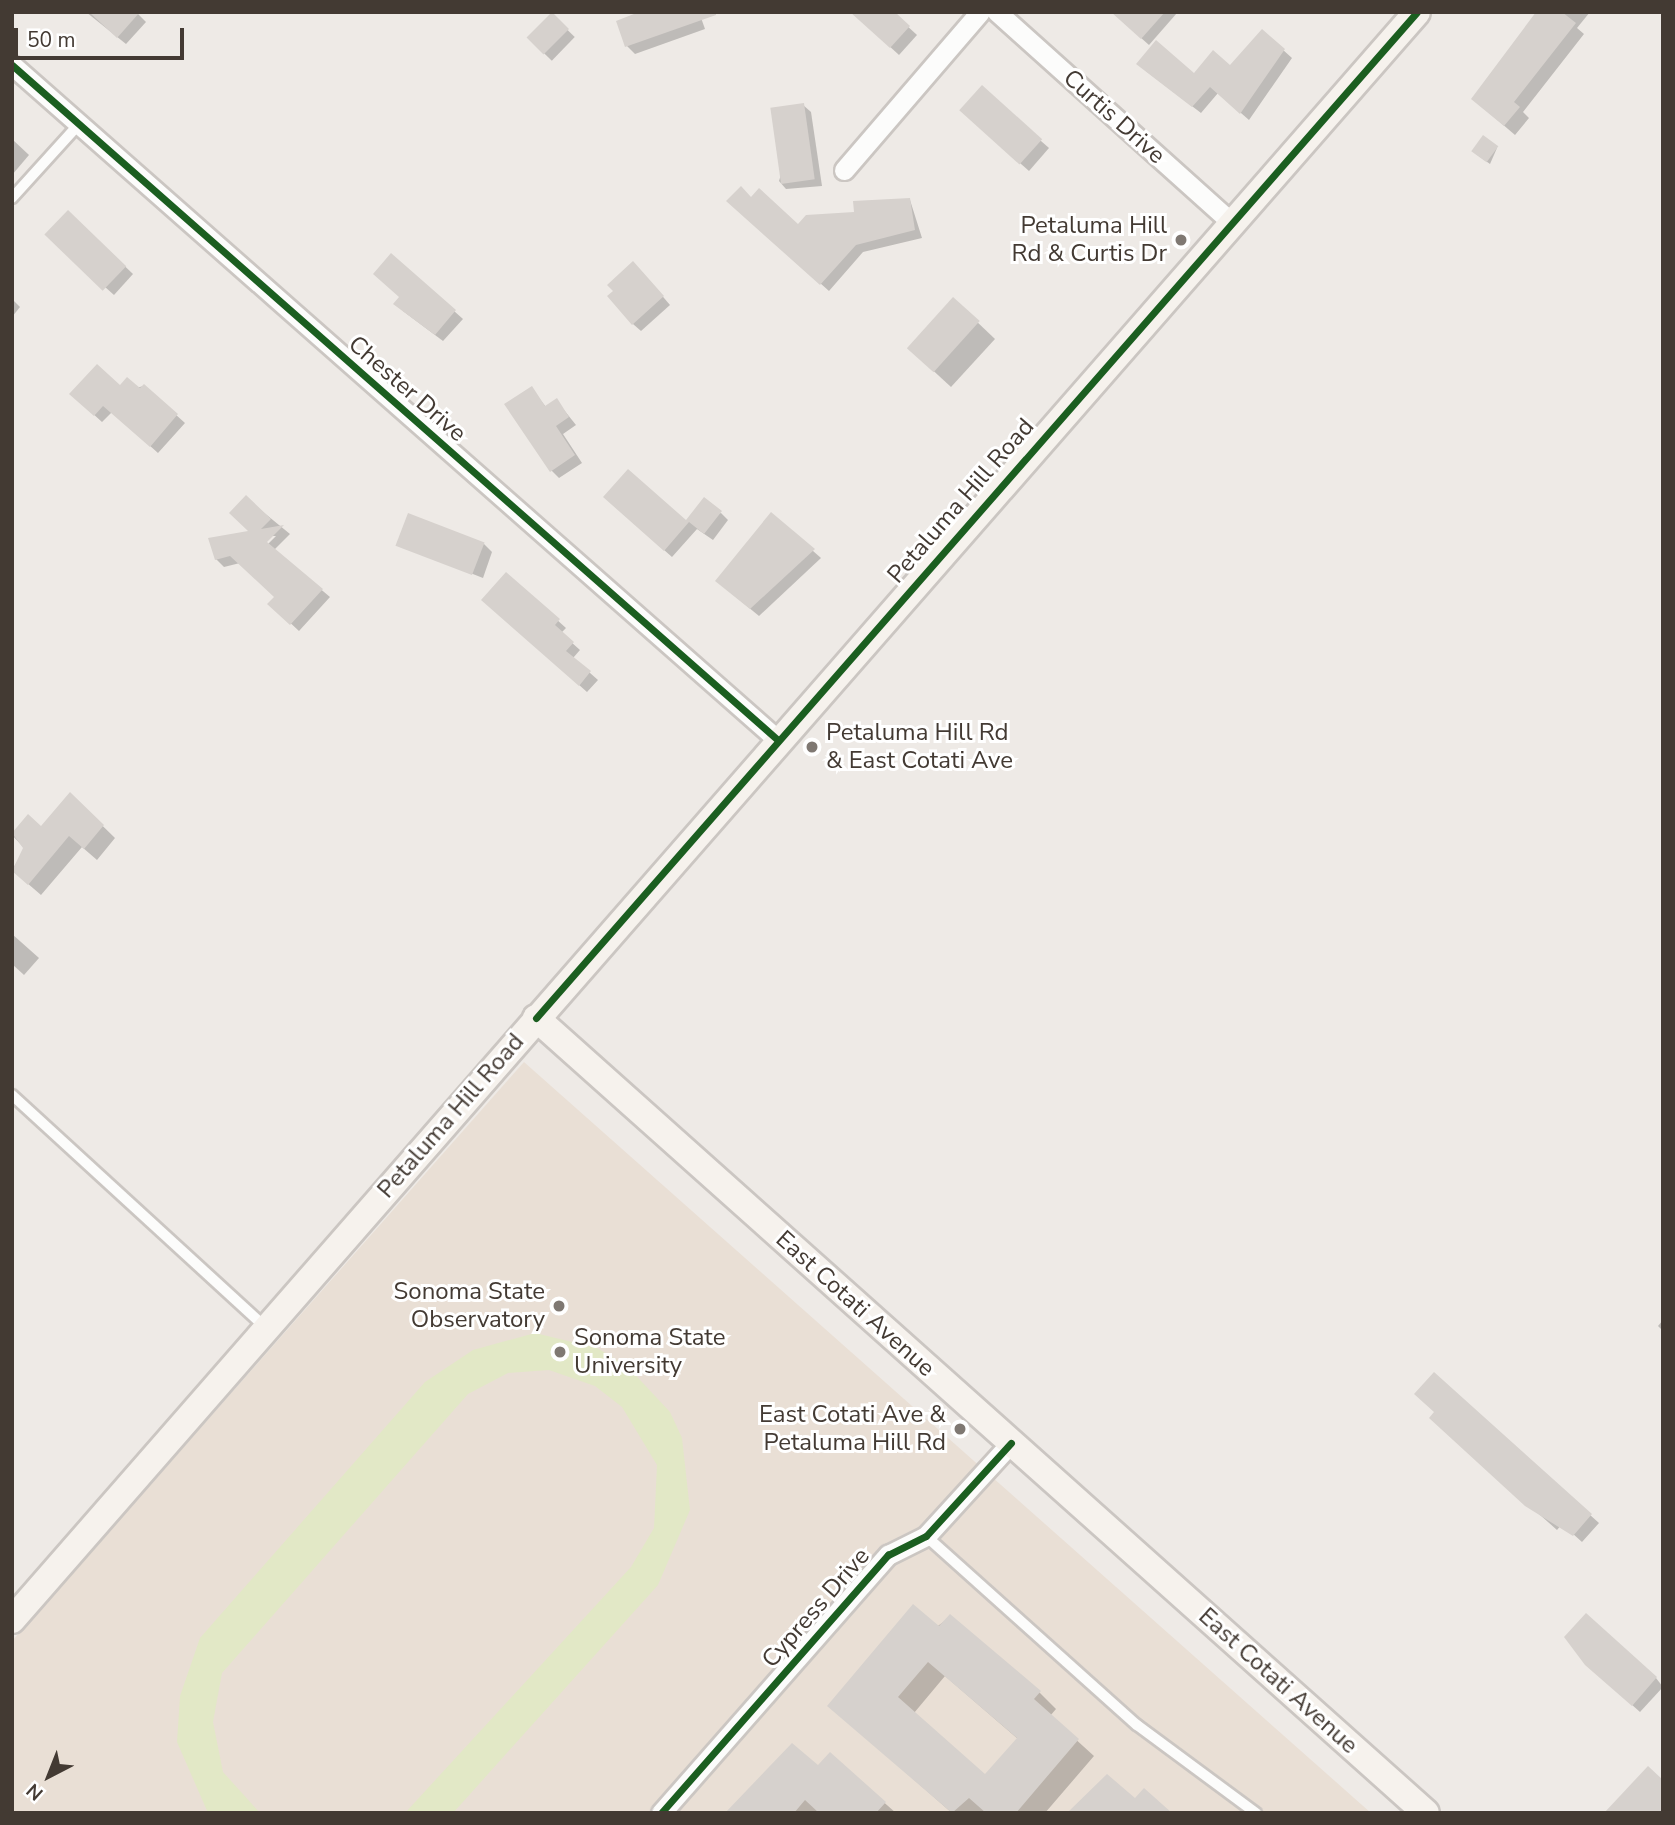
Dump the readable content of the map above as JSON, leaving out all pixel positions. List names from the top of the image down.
{
  "streets": {
    "main road": ["Petaluma Hill Road", "East Cotati Avenue"],
    "street": ["Curtis Drive", "Chester Drive", "Cypress Drive"]
  },
  "crossings": [
    ["Curtis Drive", "Petaluma Hill Road"],
    ["Chester Drive", "Petaluma Hill Road"],
    ["Petaluma Hill Road", "East Cotati Avenue"],
    ["East Cotati Avenue", "Cypress Drive"]
  ],
  "places": [
    "Petaluma Hill Rd & Curtis Dr",
    "Petaluma Hill Rd & East Cotati Ave",
    "Sonoma State Observatory",
    "Sonoma State University",
    "East Cotati Ave & Petaluma Hill Rd"
  ],
  "scale_bar": "50 m",
  "north": "bottom left"
}
